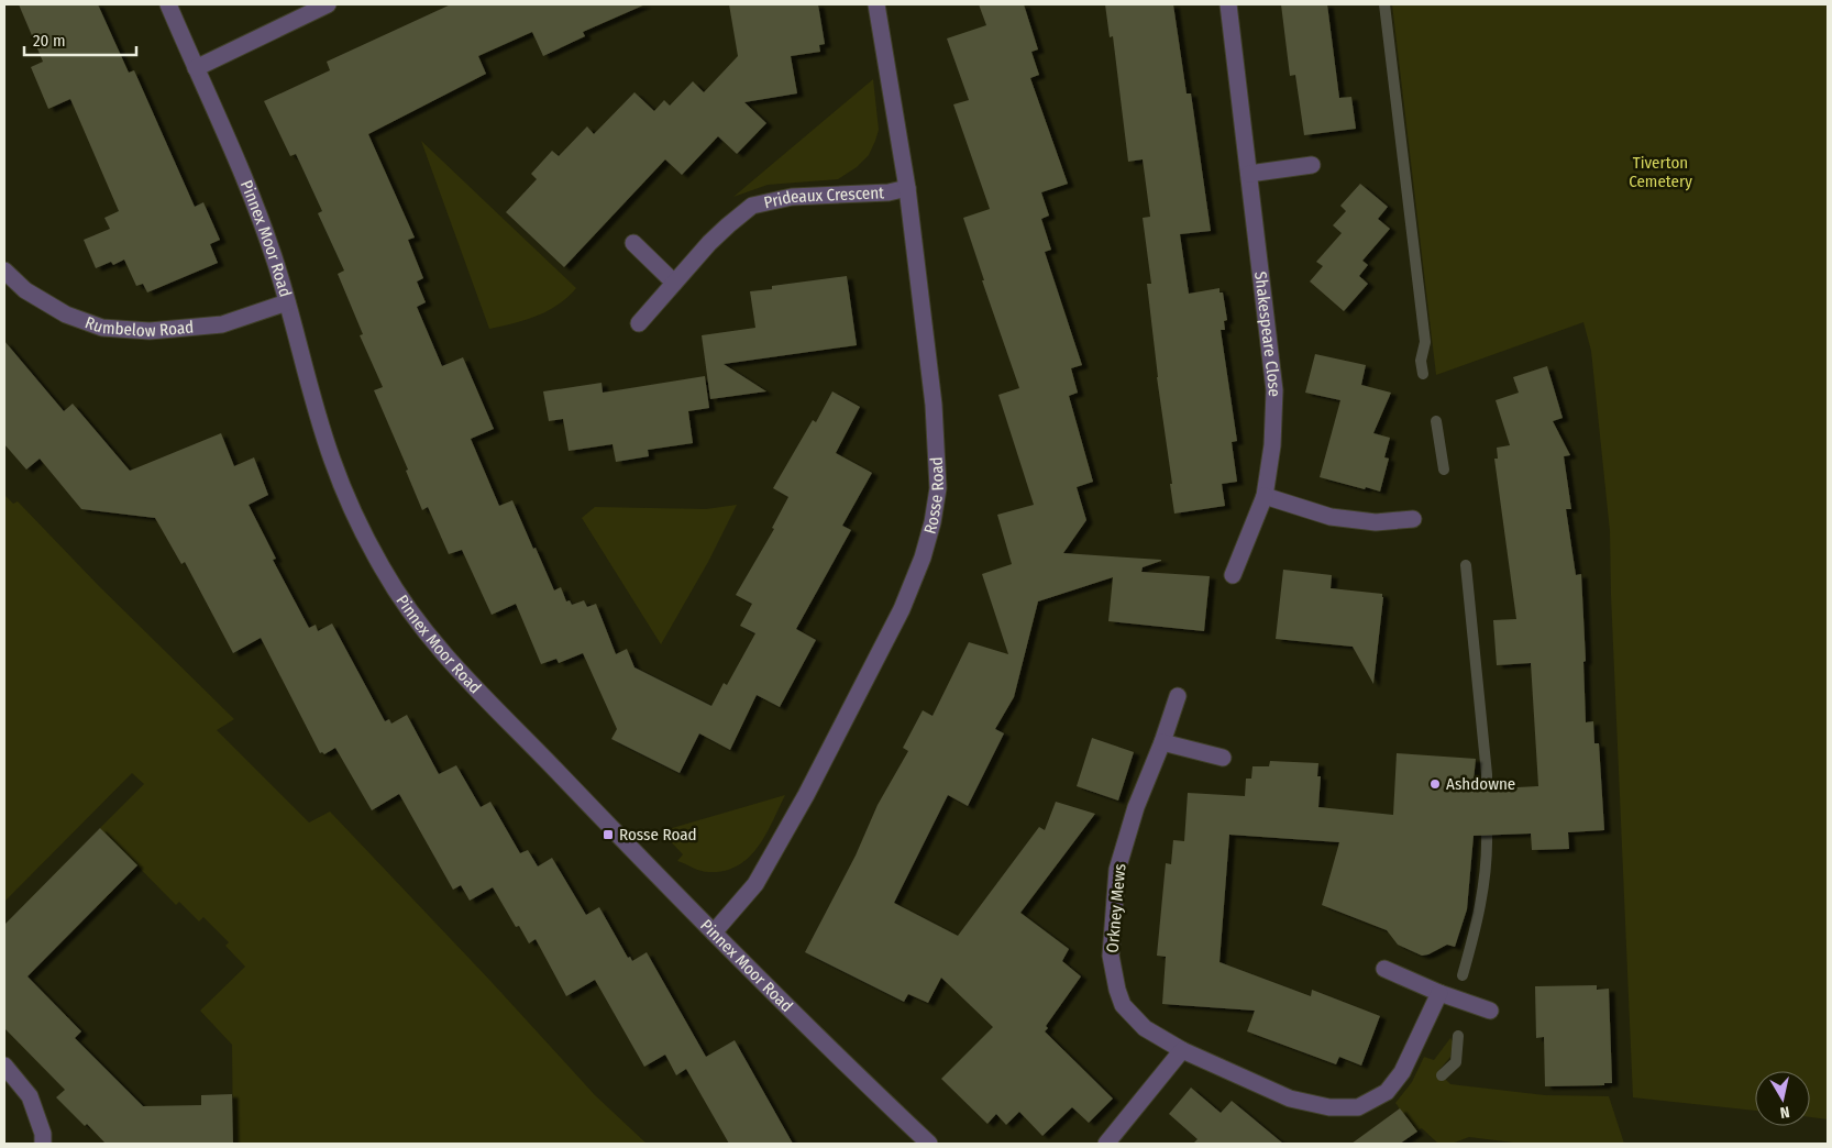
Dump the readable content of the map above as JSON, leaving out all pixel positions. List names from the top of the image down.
{
  "streets": {
    "street": [
      "Prideaux Crescent",
      "Pinnex Moor Road",
      "Rumbelow Road",
      "Shakespeare Close",
      "Rosse Road",
      "Orkney Mews"
    ]
  },
  "crossings": [
    ["Prideaux Crescent", "Rosse Road"],
    ["Pinnex Moor Road", "Rumbelow Road"],
    ["Pinnex Moor Road", "Rosse Road"]
  ],
  "parks": ["Tiverton Cemetery"],
  "places": {
    "other": ["Ashdowne"],
    "transit": ["Rosse Road"]
  },
  "scale_bar": "20 m",
  "north": "bottom"
}
